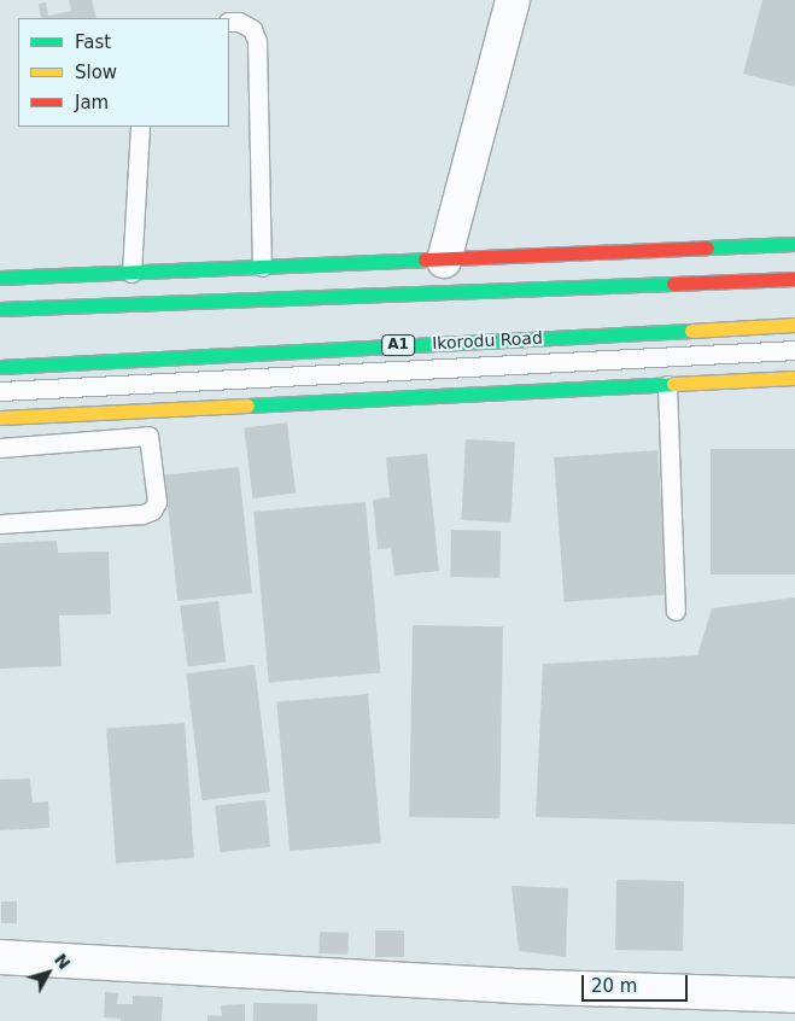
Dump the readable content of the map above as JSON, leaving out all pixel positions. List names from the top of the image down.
{
  "streets": {
    "main road": ["Ikorodu Road", "A1"]
  },
  "legend": ["Fast", "Slow", "Jam"],
  "scale_bar": "20 m",
  "north": "top right"
}
